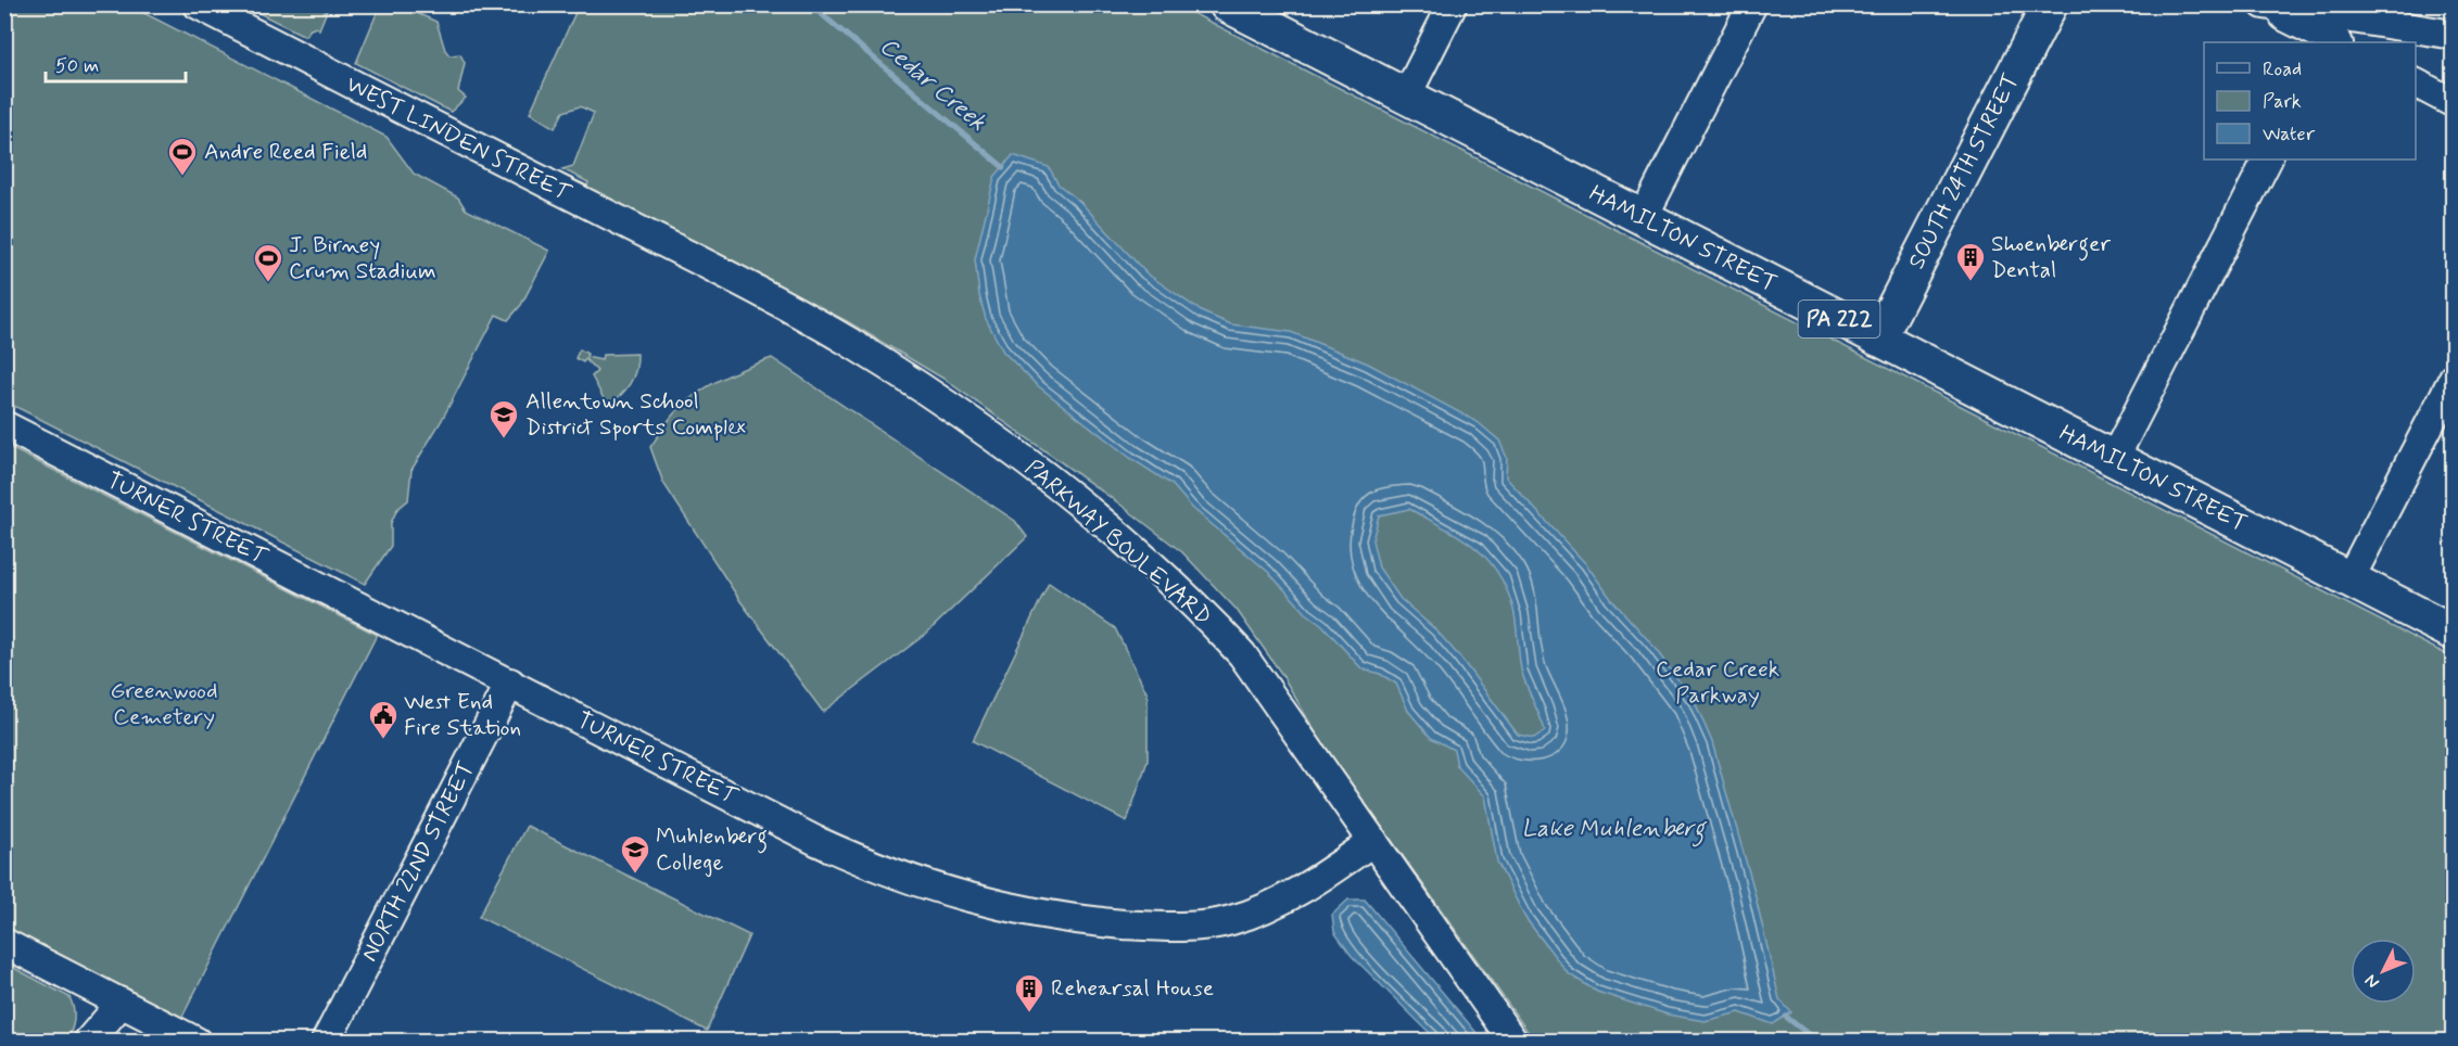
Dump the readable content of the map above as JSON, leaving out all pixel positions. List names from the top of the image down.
{
  "streets": {
    "main road": ["SOUTH 24TH STREET", "HAMILTON STREET", "PA 222"],
    "street": [
      "WEST LINDEN STREET",
      "TURNER STREET",
      "PARKWAY BOULEVARD",
      "NORTH 22ND STREET"
    ]
  },
  "crossings": [
    ["WEST LINDEN STREET", "PARKWAY BOULEVARD"],
    ["SOUTH 24TH STREET", "HAMILTON STREET"],
    ["TURNER STREET", "PARKWAY BOULEVARD"],
    ["TURNER STREET", "NORTH 22ND STREET"]
  ],
  "water": ["Cedar Creek", "Lake Muhlenberg"],
  "parks": ["Cedar Creek Parkway", "Greenwood Cemetery"],
  "places": {
    "sports": ["Andre Reed Field", "J. Birney Crum Stadium"],
    "building": ["Shoenberger Dental", "Rehearsal House"],
    "school or university": ["Allentown School District Sports Complex", "Muhlenberg College"],
    "public building": ["West End Fire Station"]
  },
  "legend": ["Road", "Park", "Water"],
  "scale_bar": "50 m",
  "north": "bottom left"
}
